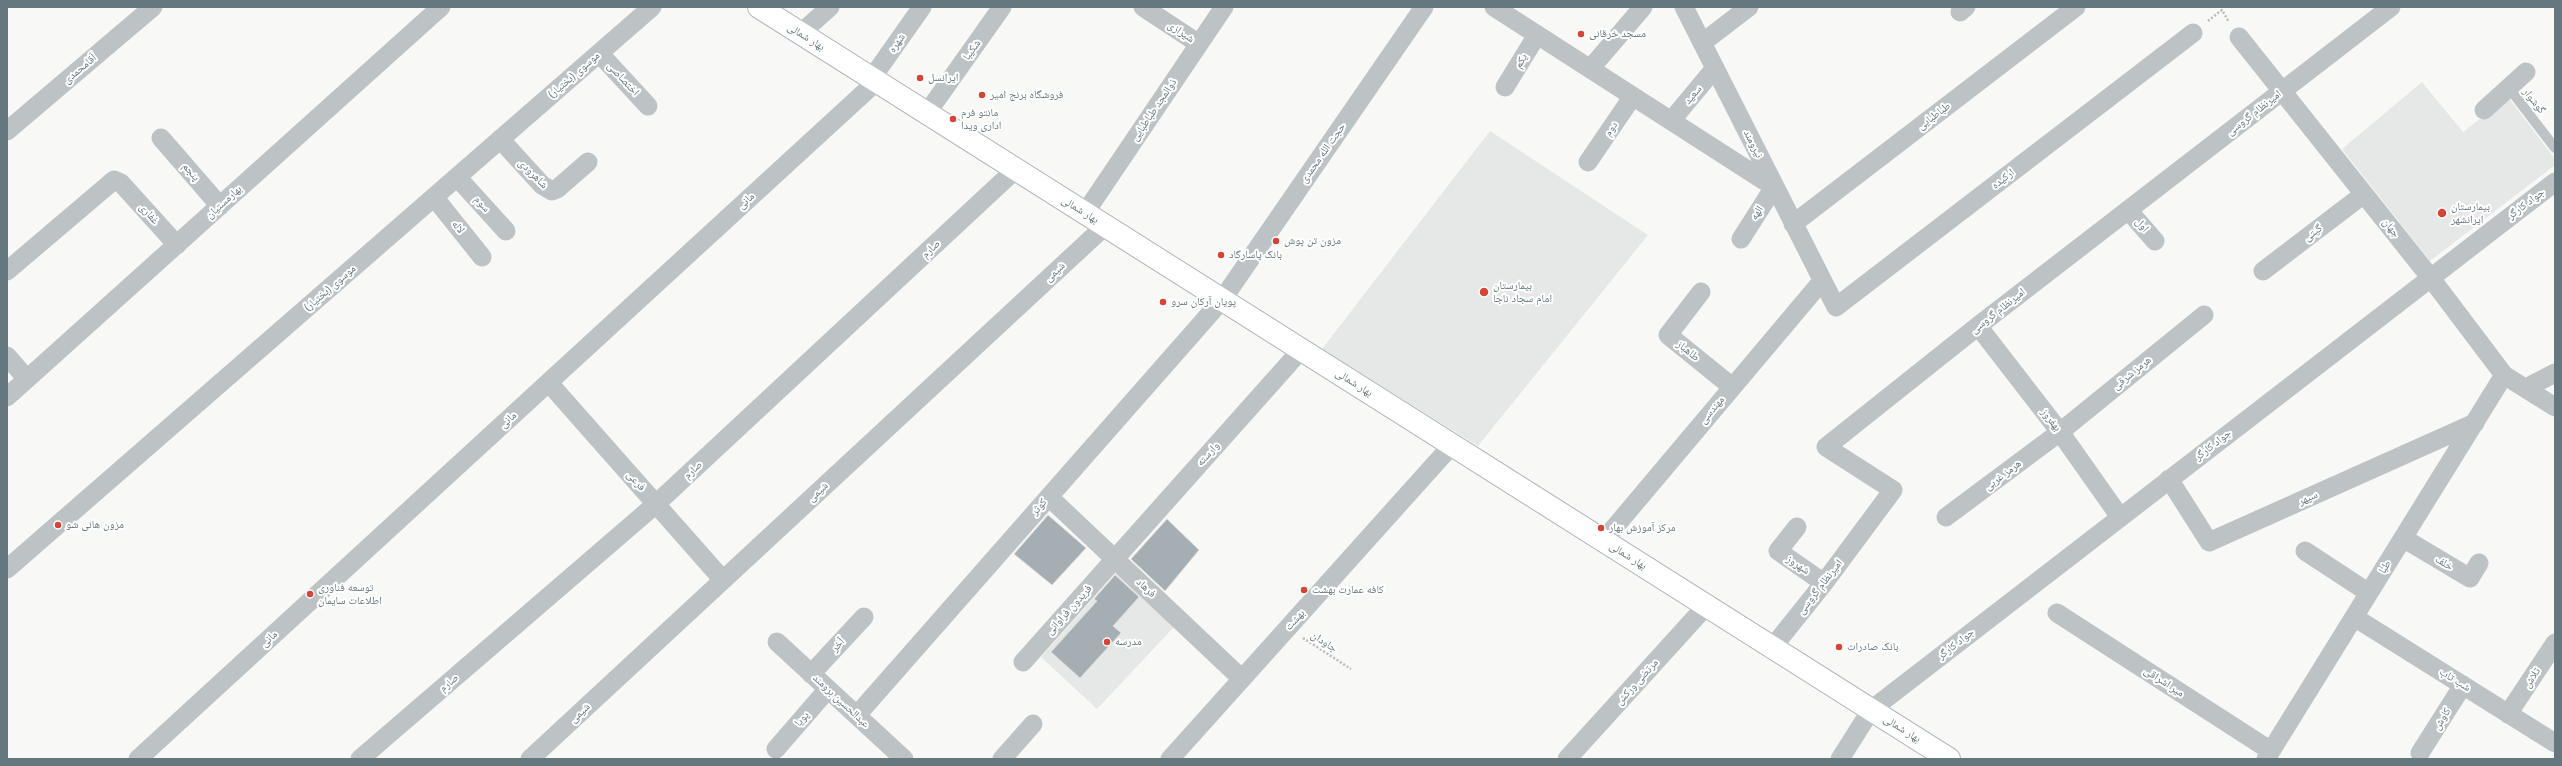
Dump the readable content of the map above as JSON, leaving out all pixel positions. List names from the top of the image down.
{
  "streets": {
    "main road": ["بهار شمالی"],
    "street": [
      "شیرازی",
      "شهره",
      "شکیبا",
      "یکم",
      "آقامحمدی",
      "موسوی (بختیار)",
      "اختصاصی",
      "سعید",
      "ذوالمجد طباطبایی",
      "امیرنظام گروسی",
      "طباطبایی",
      "دوم",
      "نیرومند",
      "حجت الله محمدی",
      "پنجم",
      "شاهرودی",
      "ارکیده",
      "مانی",
      "بهارمستیان",
      "سوم",
      "جواد کارگر",
      "الهه",
      "غفاری",
      "اول",
      "لاله",
      "جهان",
      "گیتی",
      "صارم",
      "شیمی",
      "طاهباز",
      "هرمز شرقی",
      "مهندسی",
      "بهفروز",
      "وارسته",
      "هرمز غربی",
      "فرعی",
      "سپهر",
      "کوثر",
      "خلف",
      "شهروز",
      "طبا",
      "فرهاد",
      "فریدون فراوانی",
      "بهشت",
      "آخر",
      "تلاش",
      "شب تاب",
      "مرتضی ورکش",
      "میر اشراقی",
      "عبدالحسین برومند",
      "پویا",
      "کاوش"
    ],
    "lane": ["گوشوار"],
    "path": ["جاودان"]
  },
  "crossings": [
    ["شیرازی", "ذوالمجد طباطبایی"],
    ["بهار شمالی", "شهره"],
    ["بهار شمالی", "شکیبا"],
    ["بهار شمالی", "ذوالمجد طباطبایی"],
    ["بهار شمالی", "امیرنظام گروسی"],
    ["بهار شمالی", "حجت الله محمدی"],
    ["بهار شمالی", "مانی"],
    ["بهار شمالی", "جواد کارگر"],
    ["بهار شمالی", "صارم"],
    ["بهار شمالی", "شیمی"],
    ["بهار شمالی", "مهندسی"],
    ["بهار شمالی", "وارسته"],
    ["بهار شمالی", "کوثر"],
    ["بهار شمالی", "بهشت"],
    ["بهار شمالی", "مرتضی ورکش"],
    ["شهره", "مانی"],
    ["موسوی (بختیار)", "اختصاصی"],
    ["موسوی (بختیار)", "شاهرودی"],
    ["موسوی (بختیار)", "سوم"],
    ["موسوی (بختیار)", "لاله"],
    ["سعید", "نیرومند"],
    ["امیرنظام گروسی", "اول"],
    ["امیرنظام گروسی", "جهان"],
    ["امیرنظام گروسی", "بهفروز"],
    ["امیرنظام گروسی", "شهروز"],
    ["طباطبایی", "نیرومند"],
    ["نیرومند", "ارکیده"],
    ["نیرومند", "الهه"],
    ["نیرومند", "مهندسی"],
    ["حجت الله محمدی", "کوثر"],
    ["پنجم", "بهارمستیان"],
    ["ارکیده", "مهندسی"],
    ["مانی", "فرعی"],
    ["بهارمستیان", "غفاری"],
    ["جواد کارگر", "جهان"],
    ["جواد کارگر", "بهفروز"],
    ["جواد کارگر", "سپهر"],
    ["جهان", "گیتی"],
    ["جهان", "طبا"],
    ["صارم", "فرعی"],
    ["شیمی", "فرعی"],
    ["طاهباز", "مهندسی"],
    ["هرمز شرقی", "بهفروز"],
    ["هرمز شرقی", "هرمز غربی"],
    ["بهفروز", "هرمز غربی"],
    ["وارسته", "فرهاد"],
    ["وارسته", "فریدون فراوانی"],
    ["سپهر", "طبا"],
    ["کوثر", "فرهاد"],
    ["کوثر", "عبدالحسین برومند"],
    ["خلف", "طبا"],
    ["طبا", "شب تاب"],
    ["طبا", "میر اشراقی"],
    ["فرهاد", "فریدون فراوانی"],
    ["فرهاد", "بهشت"],
    ["بهشت", "جاودان"],
    ["آخر", "عبدالحسین برومند"],
    ["تلاش", "شب تاب"],
    ["شب تاب", "کاوش"],
    ["عبدالحسین برومند", "پویا"]
  ],
  "places": [
    "مسجد خرقانی",
    "ایرانسل",
    "فروشگاه برنج امیر",
    "مانتو فرم اداری ویدا",
    "بیمارستان ایرانشهر",
    "مزون تن پوش",
    "بانک پاسارگاد",
    "بیمارستان امام سجاد ناجا",
    "پویان آرکان سرو",
    "مزون هانی شو",
    "مرکز آموزش بهار",
    "کافه عمارت بهشت",
    "توسعه فناوری اطلاعات سایمان",
    "مدرسه",
    "بانک صادرات"
  ]
}
